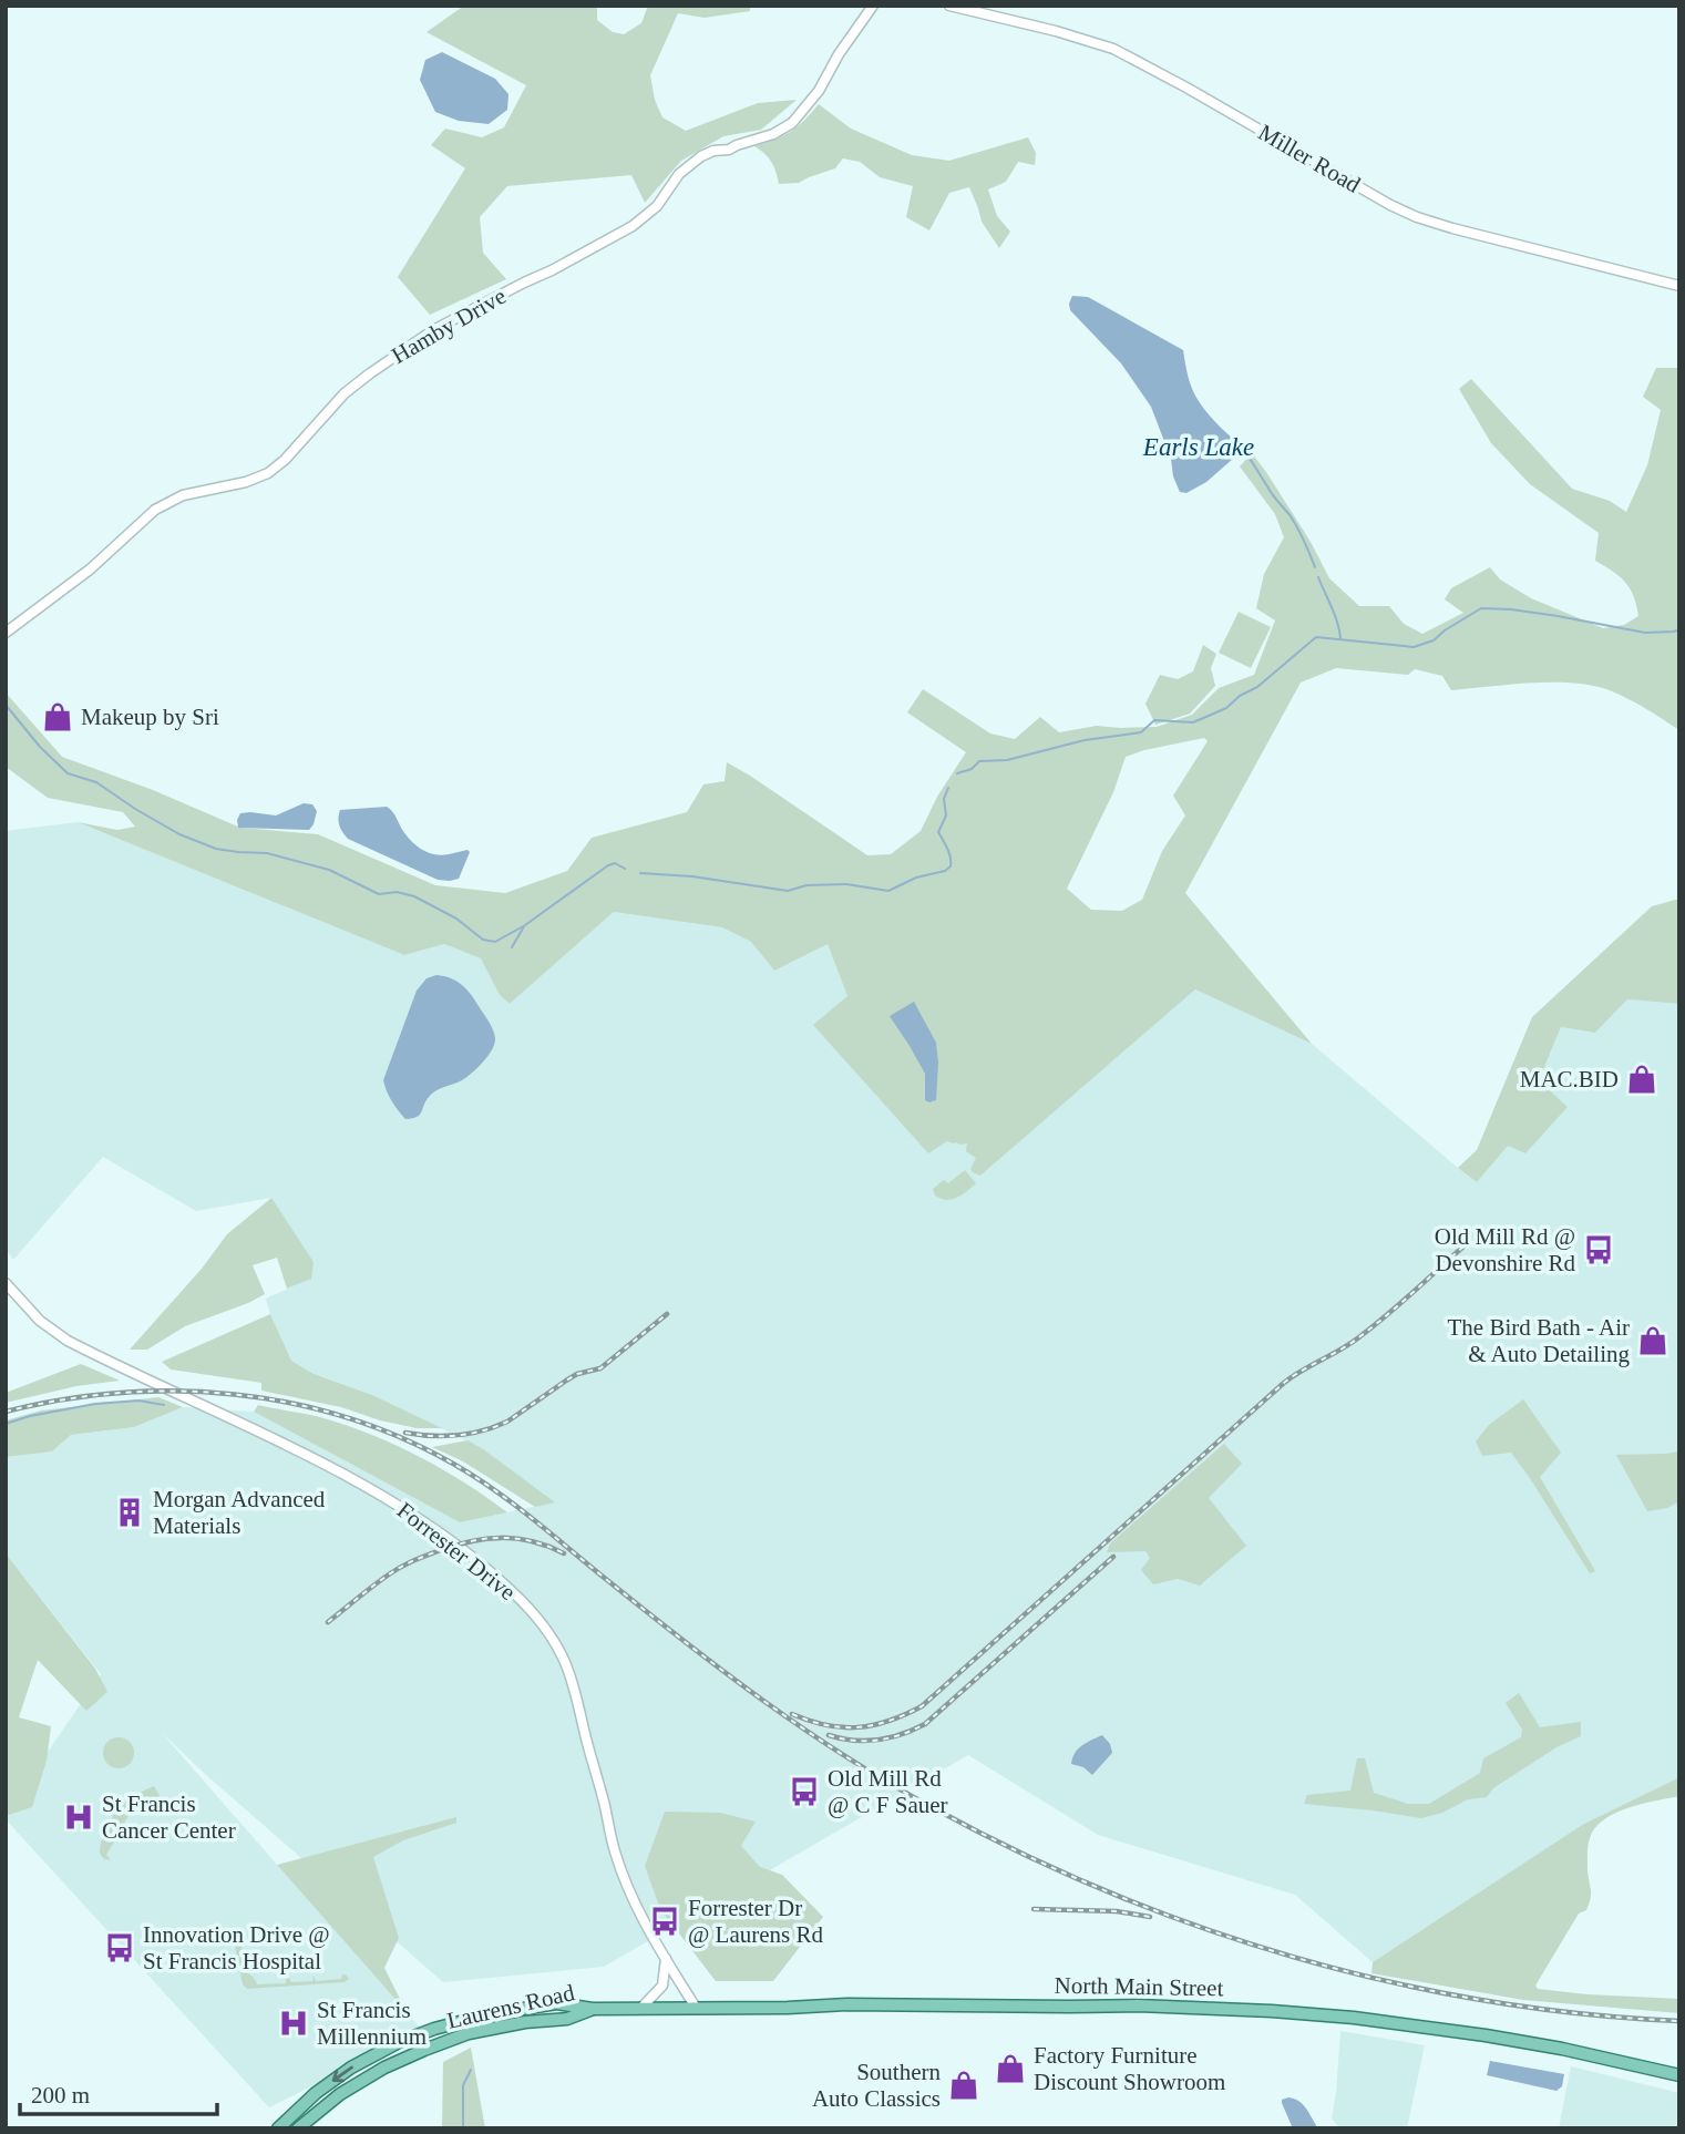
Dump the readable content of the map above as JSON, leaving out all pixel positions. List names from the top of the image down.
{
  "streets": {
    "main road": ["North Main Street", "Laurens Road"],
    "street": ["Miller Road", "Hamby Drive", "Forrester Drive"]
  },
  "crossings": [
    ["Forrester Drive", "North Main Street"],
    ["North Main Street", "Laurens Road"]
  ],
  "water": ["Earls Lake"],
  "places": {
    "shop": [
      "Makeup by Sri",
      "MAC.BID",
      "The Bird Bath - Air & Auto Detailing",
      "Factory Furniture Discount Showroom",
      "Southern Auto Classics"
    ],
    "bus stop": [
      "Old Mill Rd @ Devonshire Rd",
      "Old Mill Rd @ C F Sauer",
      "Forrester Dr @ Laurens Rd",
      "Innovation Drive @ St Francis Hospital"
    ],
    "building": ["Morgan Advanced Materials"],
    "hospital": ["St Francis Cancer Center", "St Francis Millennium"]
  },
  "scale_bar": "200 m"
}
